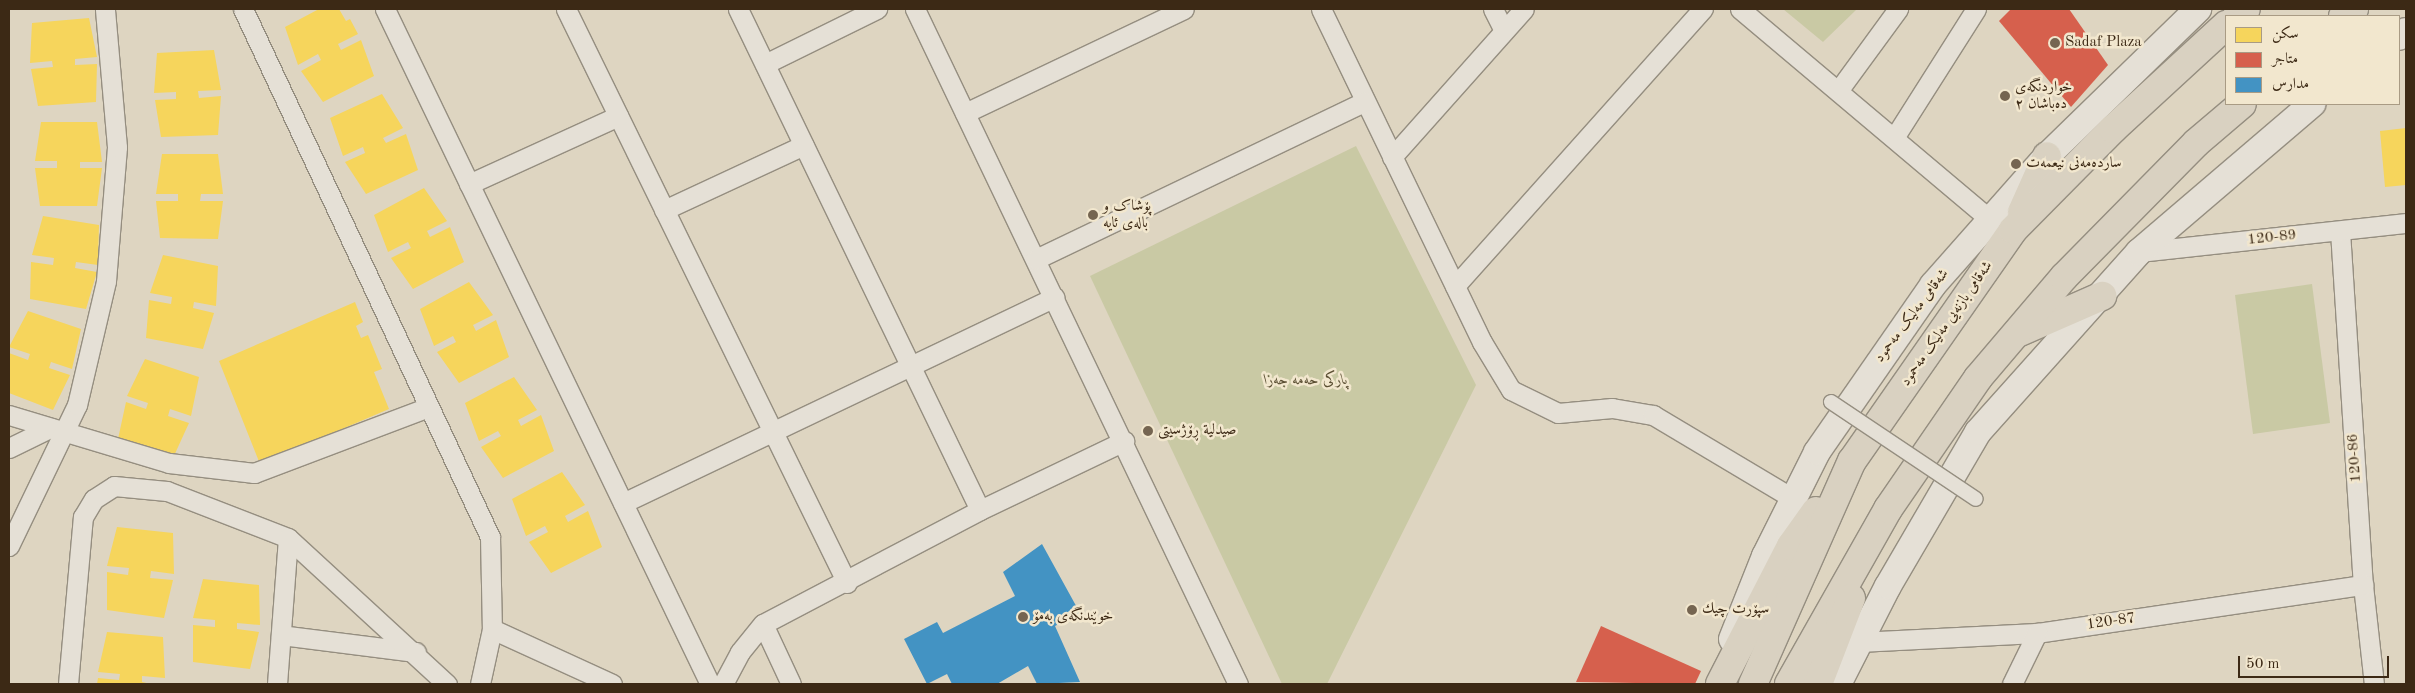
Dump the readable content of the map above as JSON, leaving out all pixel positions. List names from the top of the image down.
{
  "streets": {
    "highway": ["شەقامی بازنەیی مەلیک مەحمود"],
    "main road": ["شەقامی مەلیک مەحمود"],
    "street": ["120-89", "120-86", "120-87"]
  },
  "crossings": [
    ["120-89", "120-86"],
    ["شەقامی مەلیک مەحمود", "شەقامی بازنەیی مەلیک مەحمود"],
    ["120-86", "120-87"]
  ],
  "parks": ["پارکی حەمە جەزا"],
  "places": [
    "Sadaf Plaza",
    "خواردنگەی دەباشان ٢",
    "ساردەمەنی نیعمەت",
    "پۆشاک و بالەی ئایە",
    "صيدلية ڕۆژسیتی",
    "سپۆرت چيك",
    "خوێندنگەی بەمۆ"
  ],
  "legend": ["سكن", "متاجر", "مدارس"],
  "scale_bar": "50 m"
}
